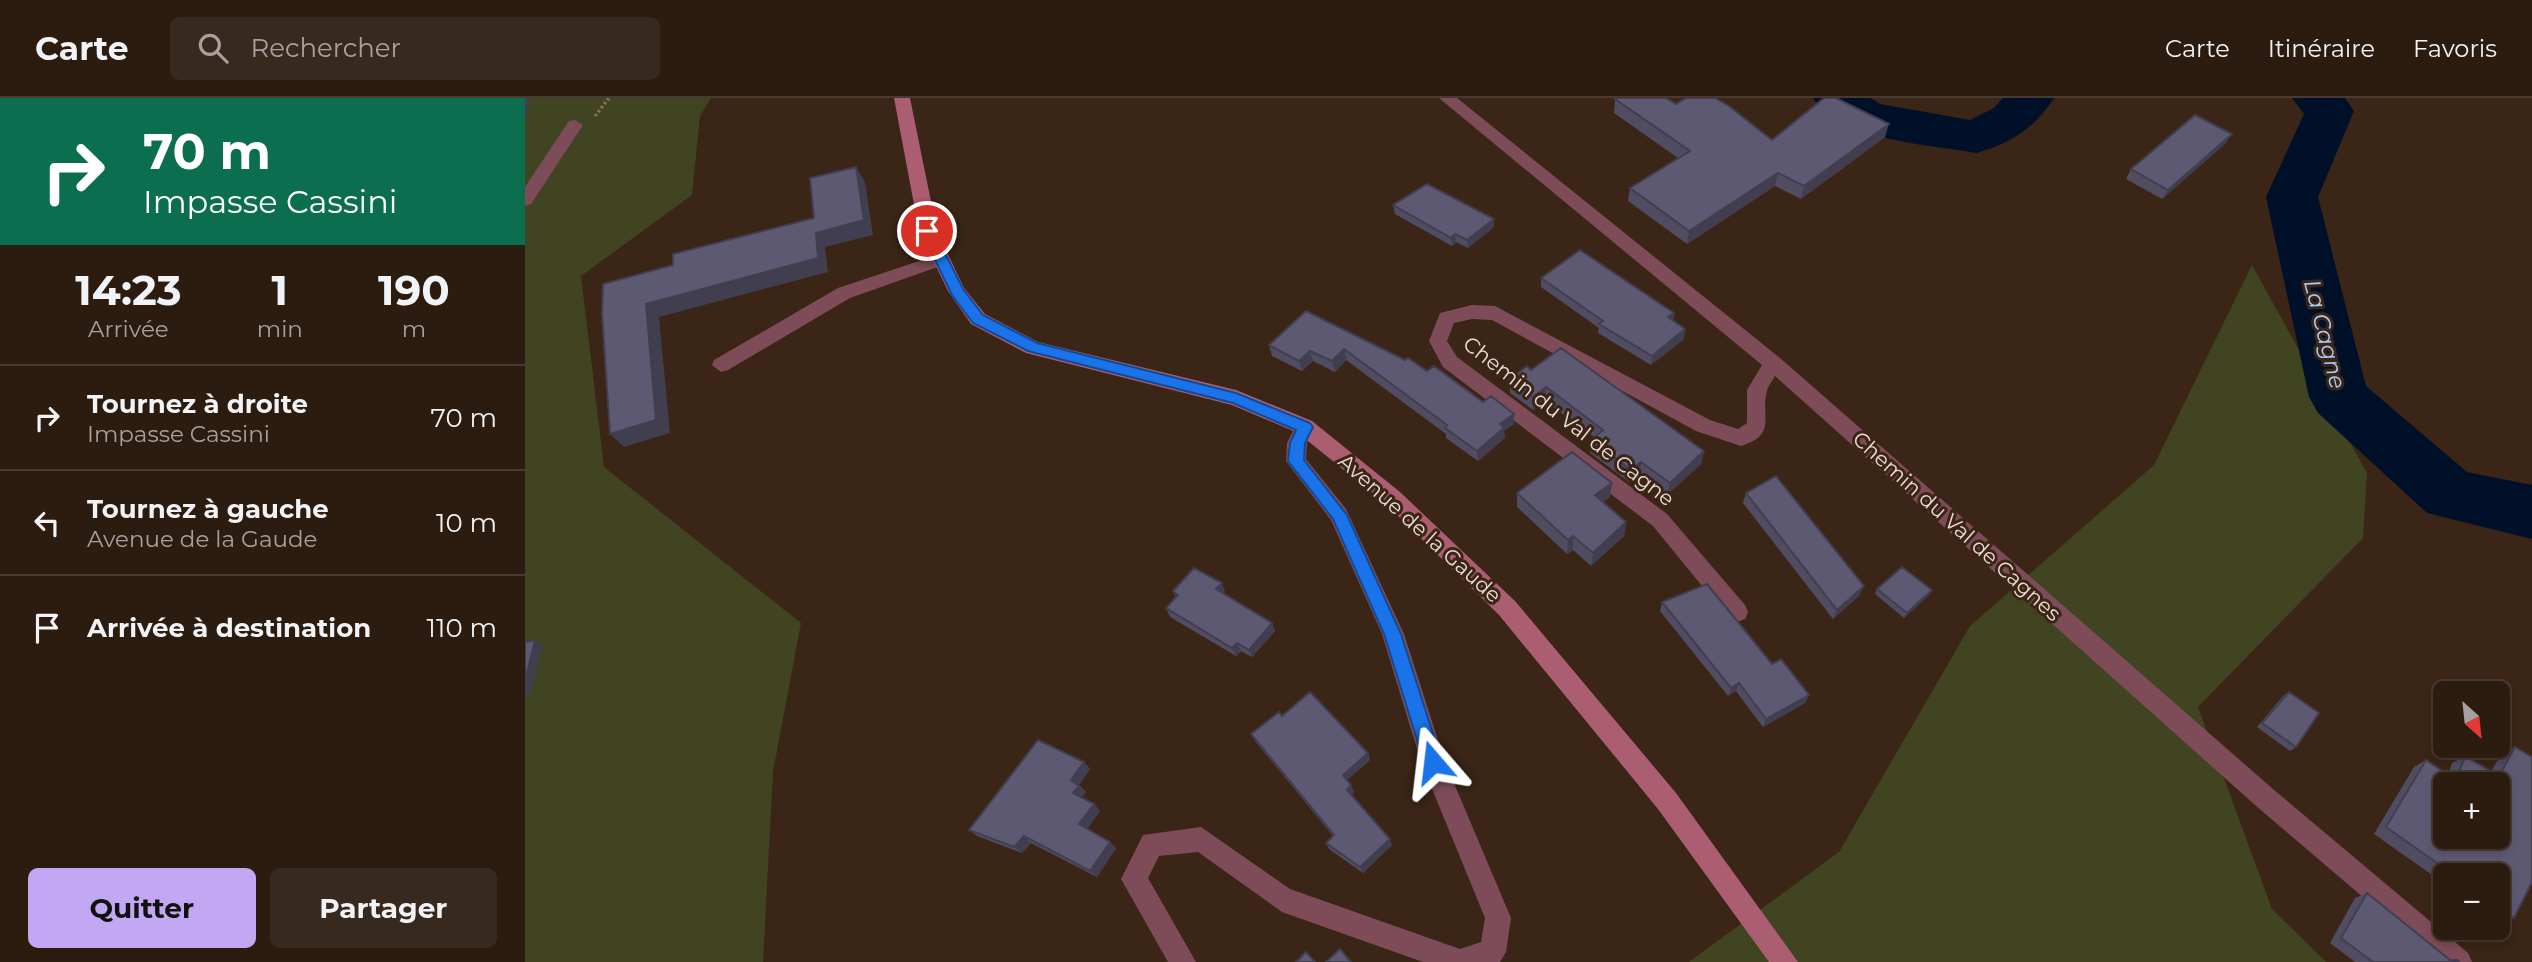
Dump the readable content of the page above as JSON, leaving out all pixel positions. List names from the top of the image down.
{
  "streets": {
    "street": ["Chemin du Val de Cagne", "Chemin du Val de Cagnes", "Avenue de la Gaude"]
  },
  "crossings": [
    ["Chemin du Val de Cagne", "Chemin du Val de Cagnes"]
  ],
  "water": ["La Cagne"],
  "north": "bottom right",
  "page": {
    "header": "Carte",
    "search": "Rechercher",
    "nav": ["Carte", "Itinéraire", "Favoris"],
    "turn": ["70 m", "Impasse Cassini"],
    "eta": [
      "14:23",
      "Arrivée",
      "1",
      "min",
      "190",
      "m"
    ],
    "list": [
      {
        "name": "Tournez à droite",
        "note": "Impasse Cassini",
        "value": "70 m"
      },
      {
        "name": "Tournez à gauche",
        "note": "Avenue de la Gaude",
        "value": "10 m"
      },
      {
        "name": "Arrivée à destination",
        "value": "110 m"
      }
    ],
    "map_buttons": ["+", "−"],
    "buttons": ["Quitter", "Partager"]
  }
}
